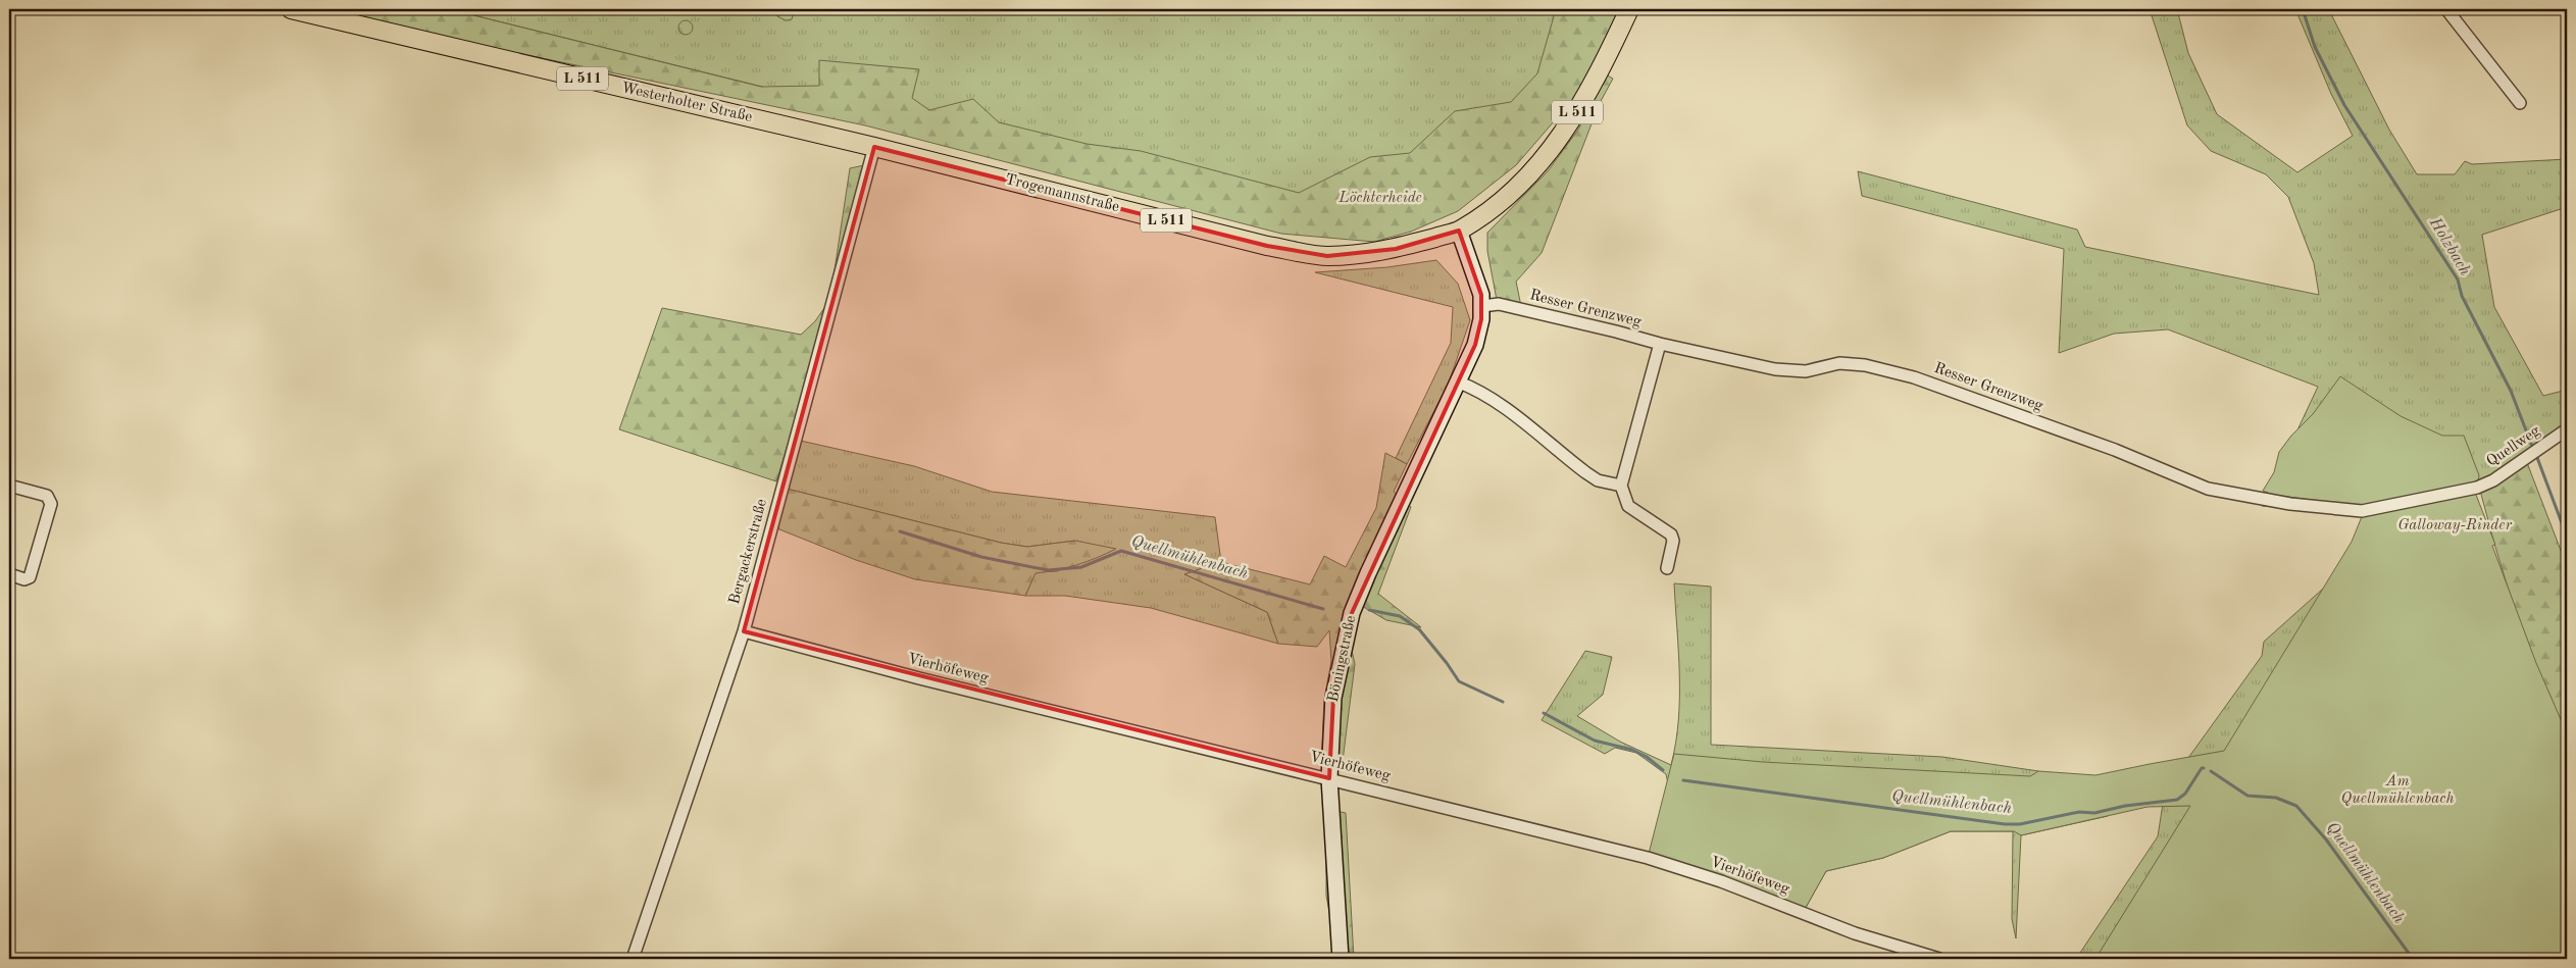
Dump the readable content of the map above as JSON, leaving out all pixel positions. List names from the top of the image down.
{
  "streets": {
    "main road": [
      "L 511",
      "Westerholter Straße",
      "Trogemannstraße",
      "Böningstraße"
    ],
    "street": [
      "Resser Grenzweg",
      "Quellweg",
      "Bergackerstraße",
      "Vierhöfeweg"
    ]
  },
  "crossings": [
    ["L 511", "Trogemannstraße"],
    ["L 511", "Böningstraße"],
    ["Westerholter Straße", "Trogemannstraße"],
    ["Westerholter Straße", "Bergackerstraße"],
    ["Trogemannstraße", "Bergackerstraße"],
    ["Trogemannstraße", "Böningstraße"],
    ["Resser Grenzweg", "Quellweg"],
    ["Resser Grenzweg", "Böningstraße"],
    ["Bergackerstraße", "Vierhöfeweg"],
    ["Böningstraße", "Vierhöfeweg"]
  ],
  "water": ["Holzbach", "Quellmühlenbach"],
  "parks": ["Löchterheide", "Galloway-Rinder", "Am Quellmühlenbach"]
}
